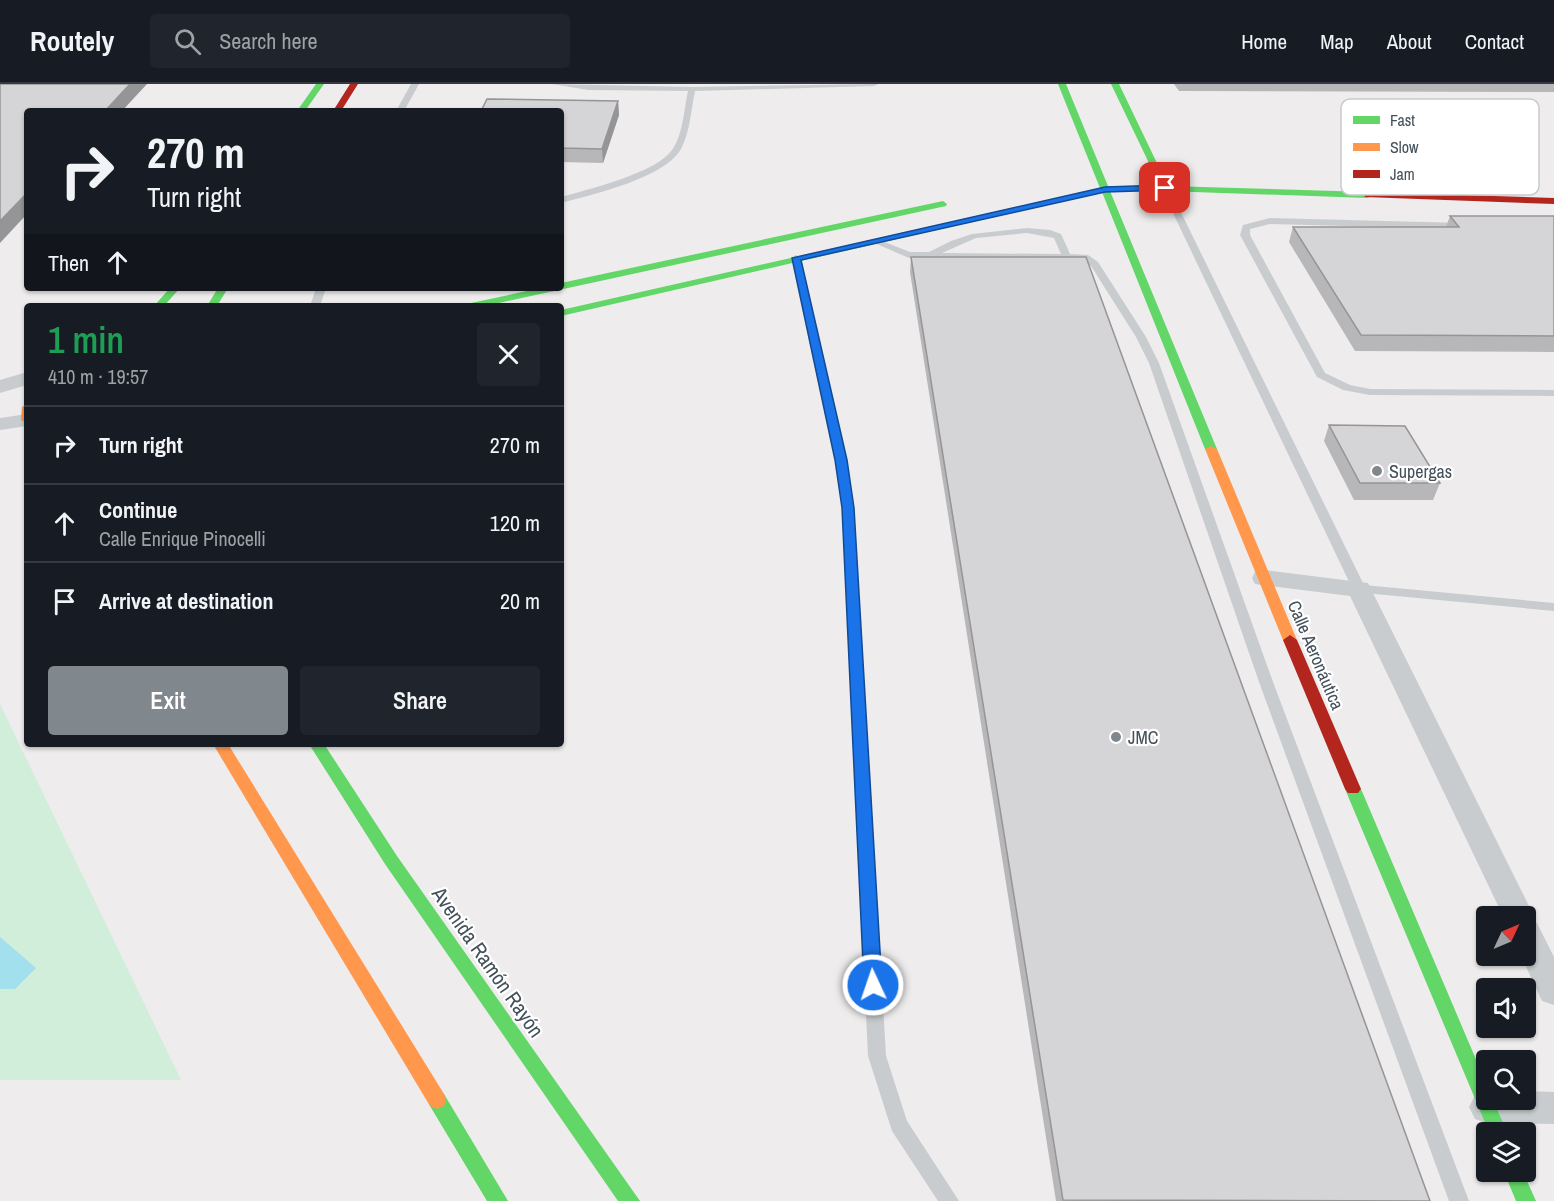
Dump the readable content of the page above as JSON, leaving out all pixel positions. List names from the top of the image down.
{
  "streets": {
    "main road": ["Calle Aeronáutica", "Avenida Ramón Rayón"]
  },
  "places": ["Supergas", "JMC"],
  "legend": ["Fast", "Slow", "Jam"],
  "north": "top right",
  "page": {
    "header": "Routely",
    "search": "Search here",
    "nav": [
      "Home",
      "Map",
      "About",
      "Contact"
    ],
    "turn": ["270 m", "Turn right"],
    "then": "Then",
    "heading": ["1 min", "410 m · 19:57"],
    "list": [
      {
        "name": "Turn right",
        "value": "270 m"
      },
      {
        "name": "Continue",
        "note": "Calle Enrique Pinocelli",
        "value": "120 m"
      },
      {
        "name": "Arrive at destination",
        "value": "20 m"
      }
    ],
    "buttons": ["Exit", "Share"]
  }
}
